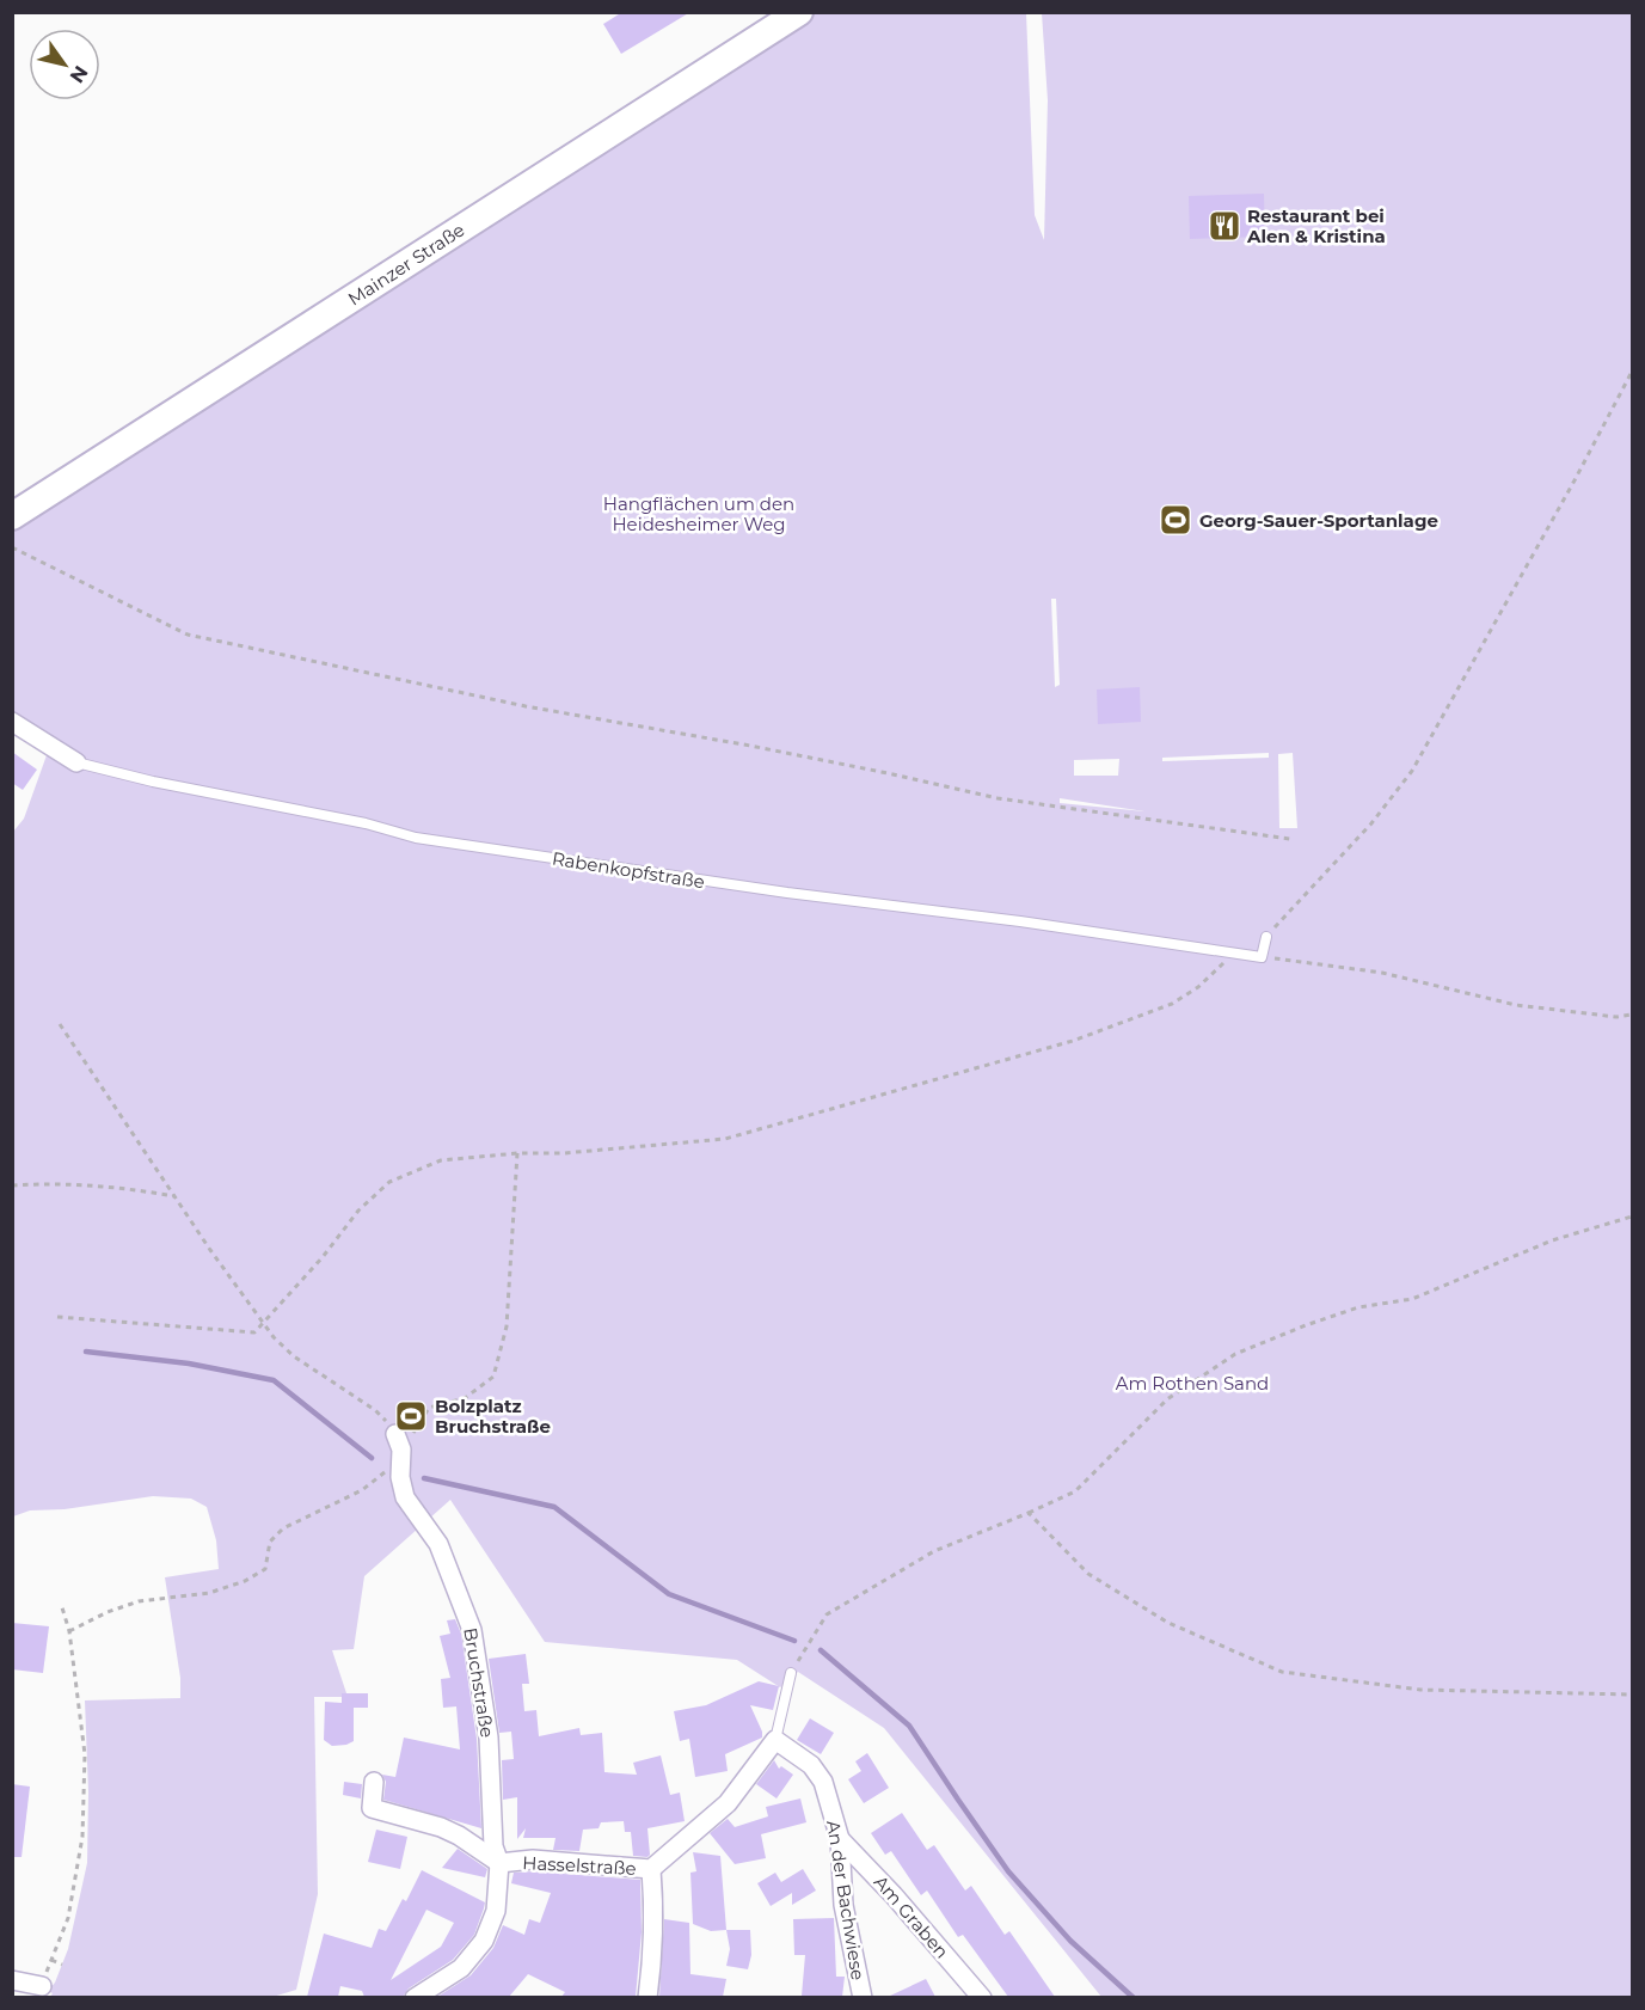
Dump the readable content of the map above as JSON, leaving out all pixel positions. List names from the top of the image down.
{
  "streets": {
    "main road": ["Mainzer Straße"],
    "street": [
      "Rabenkopfstraße",
      "Bruchstraße",
      "Hasselstraße",
      "An der Bachwiese",
      "Am Graben"
    ]
  },
  "crossings": [
    ["Bruchstraße", "Hasselstraße"],
    ["Hasselstraße", "An der Bachwiese"],
    ["An der Bachwiese", "Am Graben"]
  ],
  "parks": ["Hangflächen um den Heidesheimer Weg", "Am Rothen Sand"],
  "places": {
    "restaurant": ["Restaurant bei Alen & Kristina"],
    "sports": ["Georg-Sauer-Sportanlage", "Bolzplatz Bruchstraße"]
  },
  "north": "bottom right"
}
